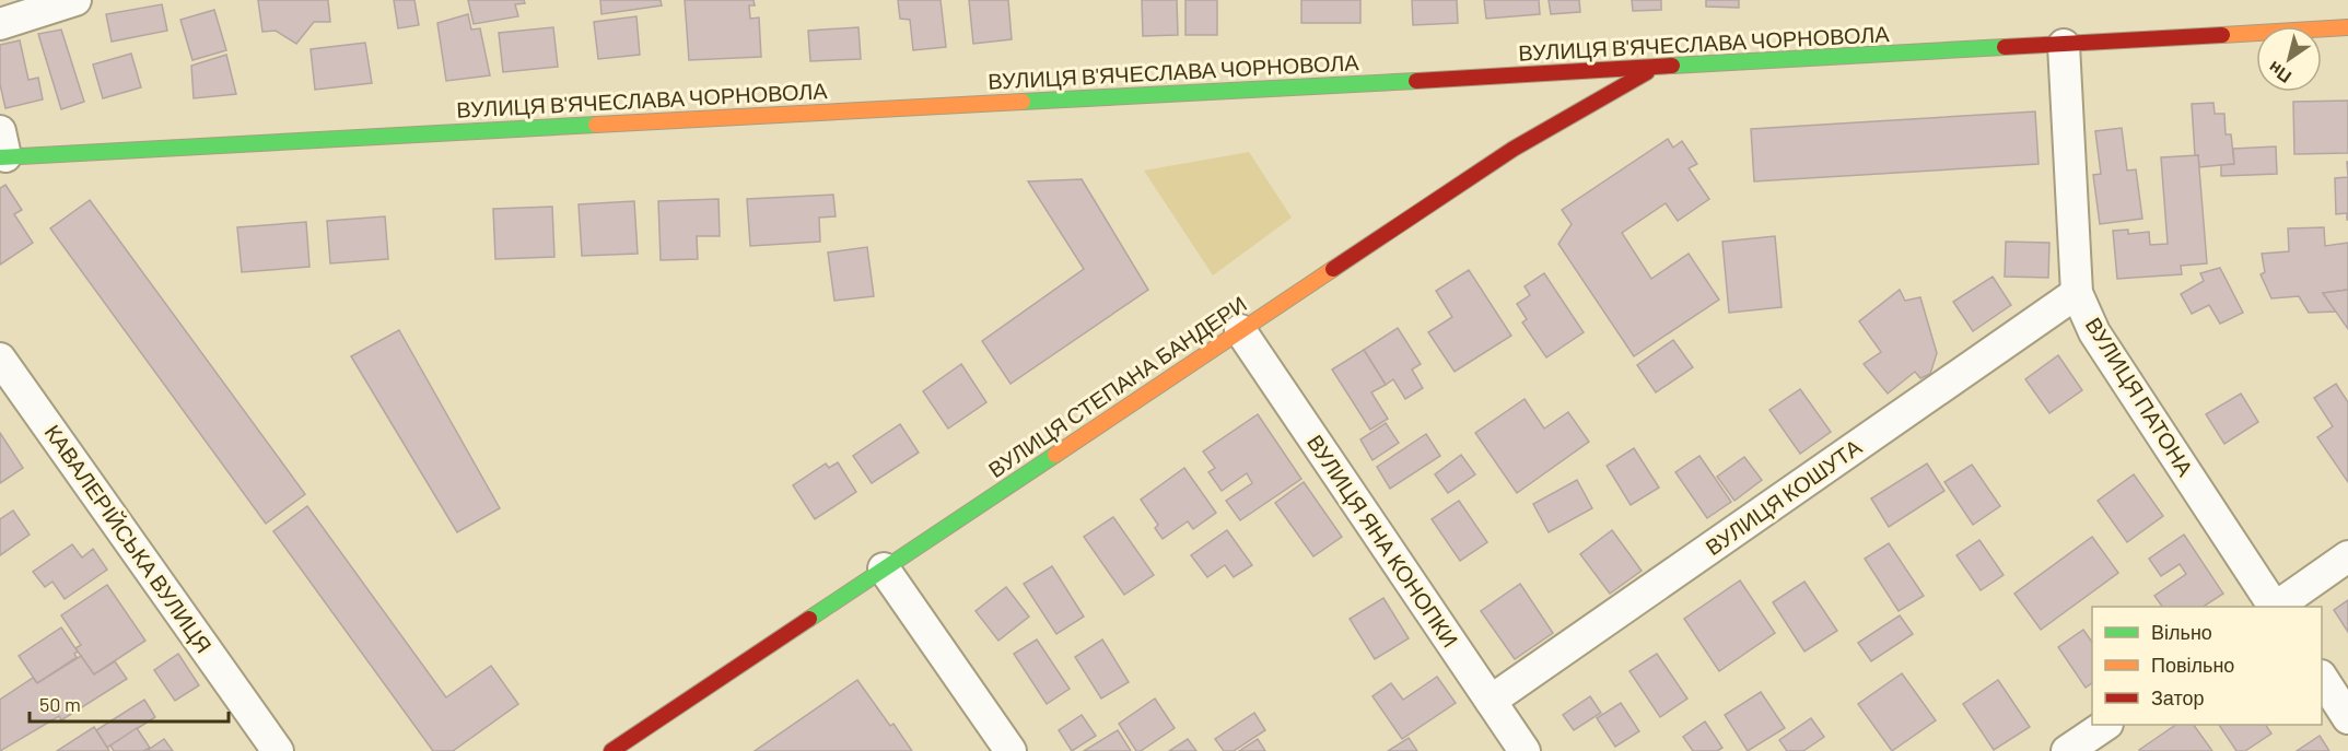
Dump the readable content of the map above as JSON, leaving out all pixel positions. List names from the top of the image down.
{
  "streets": {
    "street": [
      "ВУЛИЦЯ В'ЯЧЕСЛАВА ЧОРНОВОЛА",
      "ВУЛИЦЯ СТЕПАНА БАНДЕРИ",
      "ВУЛИЦЯ ПАТОНА",
      "ВУЛИЦЯ КОШУТА",
      "КАВАЛЕРІЙСЬКА ВУЛИЦЯ",
      "ВУЛИЦЯ ЯНА КОНОПКИ"
    ]
  },
  "crossings": [
    ["ВУЛИЦЯ В'ЯЧЕСЛАВА ЧОРНОВОЛА", "ВУЛИЦЯ СТЕПАНА БАНДЕРИ"],
    ["ВУЛИЦЯ В'ЯЧЕСЛАВА ЧОРНОВОЛА", "ВУЛИЦЯ ПАТОНА"],
    ["ВУЛИЦЯ СТЕПАНА БАНДЕРИ", "ВУЛИЦЯ ЯНА КОНОПКИ"],
    ["ВУЛИЦЯ ПАТОНА", "ВУЛИЦЯ КОШУТА"],
    ["ВУЛИЦЯ КОШУТА", "ВУЛИЦЯ ЯНА КОНОПКИ"]
  ],
  "legend": ["Вільно", "Повільно", "Затор"],
  "scale_bar": "50 m",
  "north": "bottom left"
}
